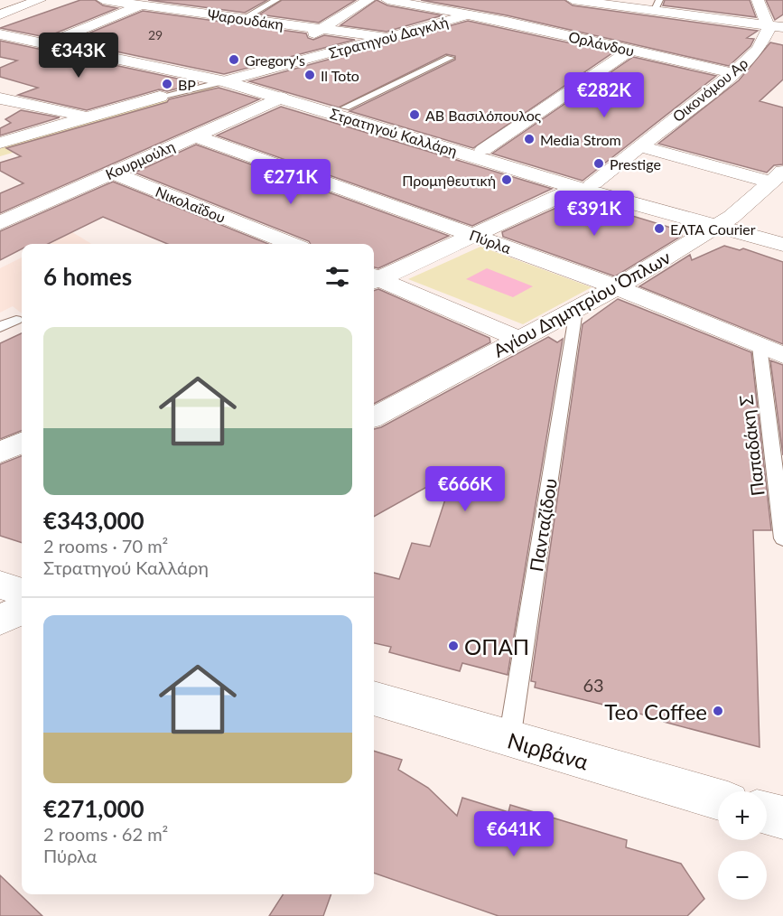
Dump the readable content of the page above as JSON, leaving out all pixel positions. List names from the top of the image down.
{
  "streets": {
    "street": [
      "Ψαρουδάκη",
      "Στρατηγού Δαγκλή",
      "Ορλάνδου",
      "Οικονόμου Αρ",
      "Στρατηγού Καλλάρη",
      "Κουρμούλη",
      "Νικολαΐδου",
      "Πύρλα",
      "Αγίου Δημητρίου Όπλων",
      "Νιρβάνα"
    ],
    "lane": ["Παπαδάκη Σ", "Πανταζίδου"]
  },
  "crossings": [
    ["Ψαρουδάκη", "Στρατηγού Δαγκλή"],
    ["Στρατηγού Δαγκλή", "Ορλάνδου"],
    ["Στρατηγού Δαγκλή", "Στρατηγού Καλλάρη"],
    ["Ορλάνδου", "Οικονόμου Αρ"],
    ["Οικονόμου Αρ", "Στρατηγού Καλλάρη"],
    ["Οικονόμου Αρ", "Πύρλα"],
    ["Στρατηγού Καλλάρη", "Κουρμούλη"],
    ["Στρατηγού Καλλάρη", "Αγίου Δημητρίου Όπλων"],
    ["Κουρμούλη", "Νικολαΐδου"],
    ["Κουρμούλη", "Πύρλα"],
    ["Πύρλα", "Αγίου Δημητρίου Όπλων"],
    ["Πύρλα", "Παπαδάκη Σ"],
    ["Αγίου Δημητρίου Όπλων", "Πανταζίδου"],
    ["Πανταζίδου", "Νιρβάνα"]
  ],
  "places": [
    "Gregory's",
    "Il Toto",
    "BP",
    "AB Βασιλόπουλος",
    "Media Strom",
    "Prestige",
    "Προμηθευτική",
    "ΕΛΤΑ Courier",
    "ΟΠΑΠ",
    "Teo Coffee"
  ],
  "house_numbers": ["29", "63"],
  "page": {
    "price": [
      "€343K",
      "€282K",
      "€271K",
      "€391K",
      "€666K",
      "€641K"
    ],
    "heading": "6 homes",
    "list": [
      {
        "name": "€343,000",
        "note": "2 rooms · 70 m² · Στρατηγού Καλλάρη"
      },
      {
        "name": "€271,000",
        "note": "2 rooms · 62 m² · Πύρλα"
      }
    ],
    "map_buttons": ["+", "−"]
  }
}
